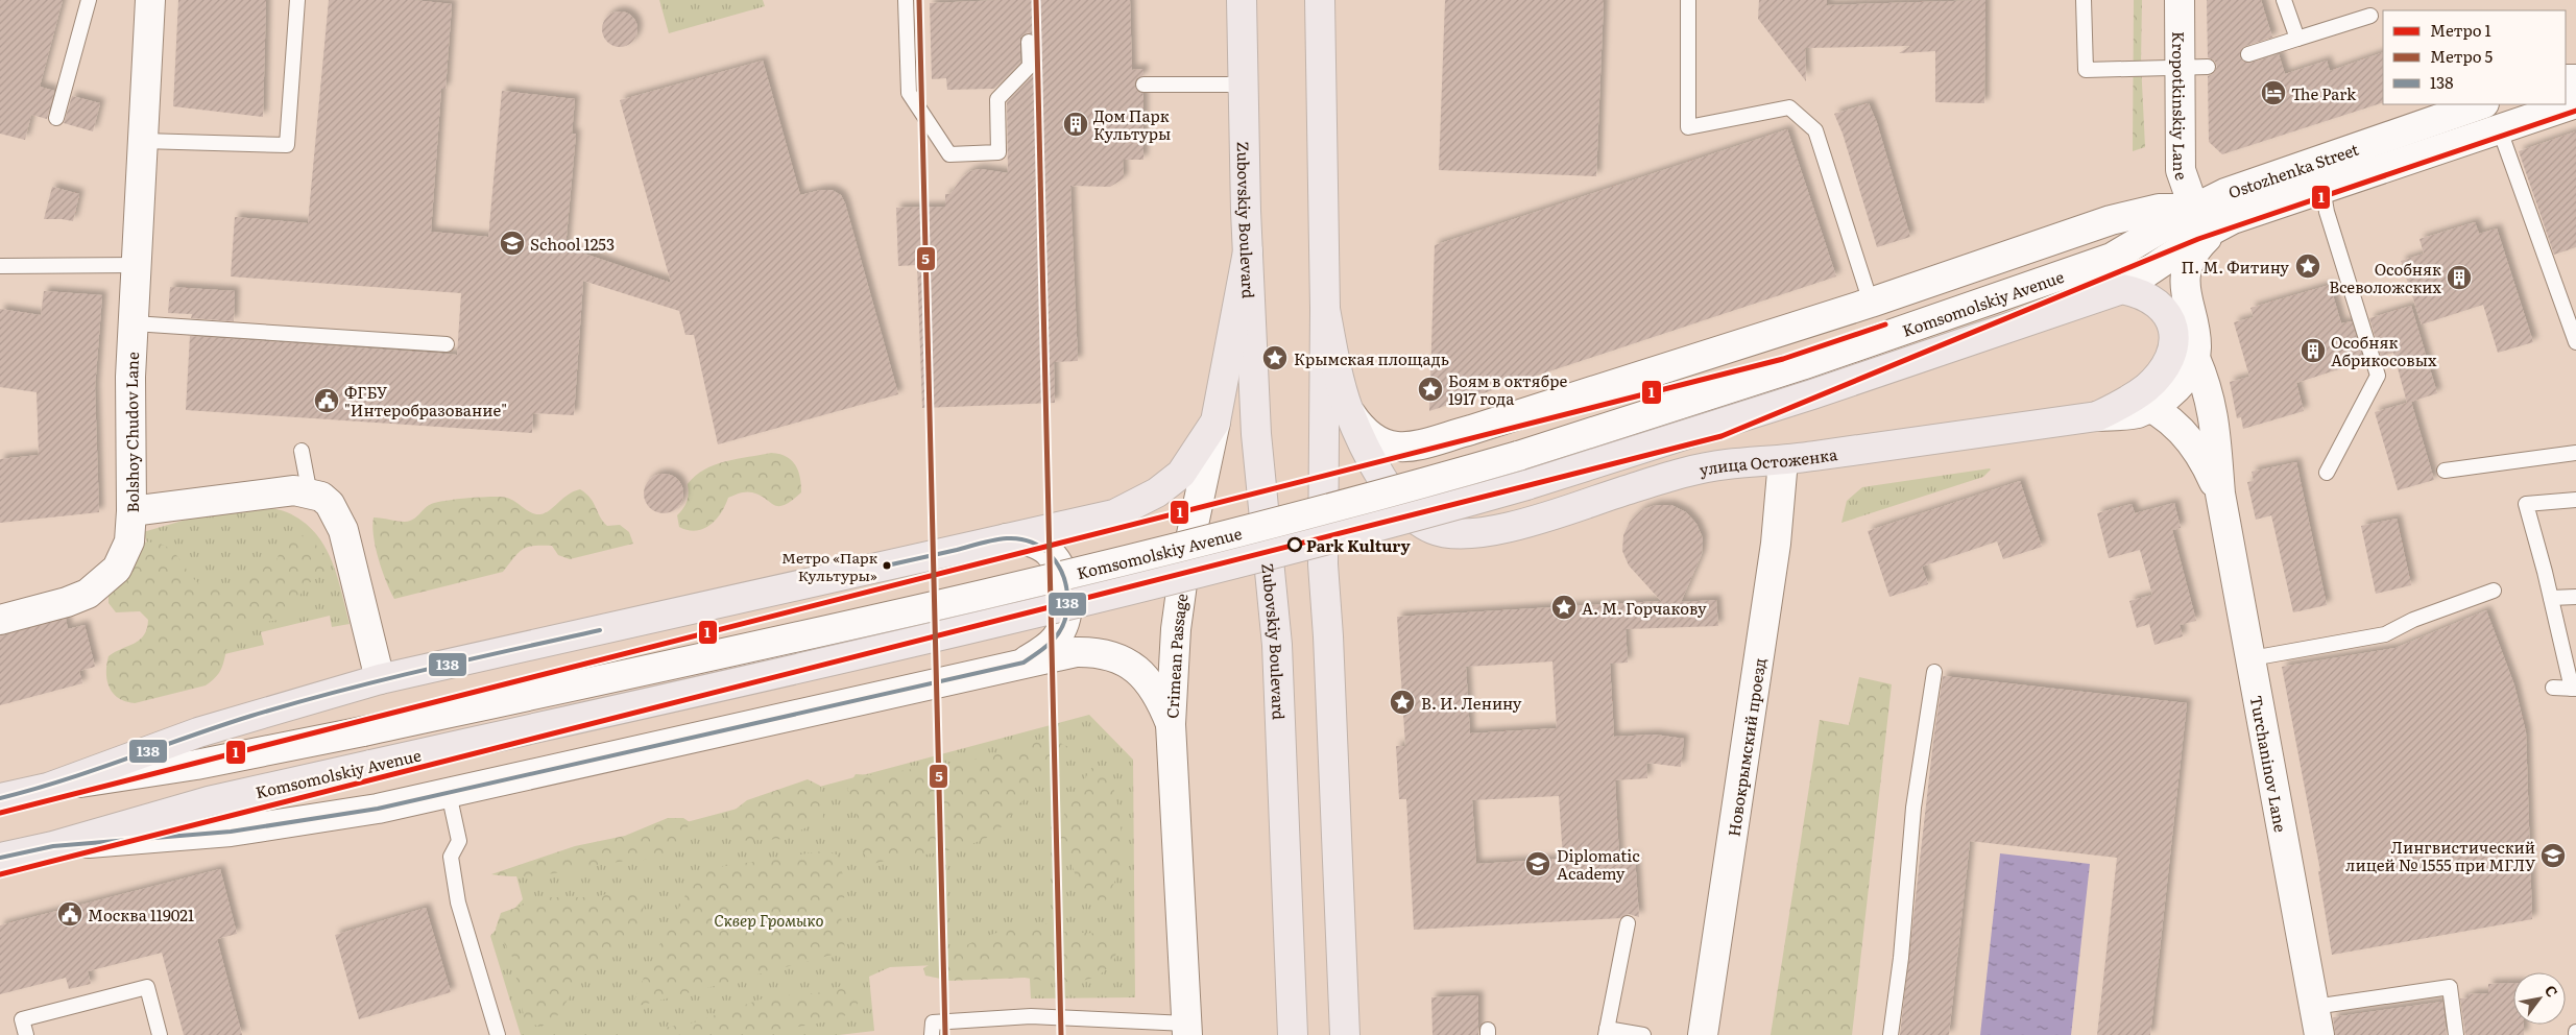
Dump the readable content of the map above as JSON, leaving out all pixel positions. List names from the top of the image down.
{
  "streets": {
    "main road": [
      "Kropotkinskiy Lane",
      "Ostozhenka Street",
      "Zubovskiy Boulevard",
      "Komsomolskiy Avenue",
      "Bolshoy Chudov Lane",
      "улица Остоженка",
      "Crimean Passage",
      "Новокрымский проезд",
      "Turchaninov Lane"
    ]
  },
  "crossings": [
    ["Kropotkinskiy Lane", "Ostozhenka Street"],
    ["Ostozhenka Street", "Komsomolskiy Avenue"],
    ["Ostozhenka Street", "улица Остоженка"],
    ["Zubovskiy Boulevard", "Crimean Passage"],
    ["Komsomolskiy Avenue", "улица Остоженка"],
    ["улица Остоженка", "Новокрымский проезд"],
    ["улица Остоженка", "Turchaninov Lane"]
  ],
  "parks": ["Сквер Громыко"],
  "places": {
    "hotel": ["The Park"],
    "building": ["Дом Парк Культуры", "Особняк Всеволожских", "Особняк Абрикосовых"],
    "school or university": ["School 1253", "Лингвистический лицей № 1555 при МГЛУ", "Diplomatic Academy"],
    "place": [
      "П. М. Фитину",
      "Крымская площадь",
      "Боям в октябре 1917 года",
      "А. М. Горчакову",
      "В. И. Ленину"
    ],
    "public building": ["ФГБУ \"Интеробразование\"", "Москва 119021"],
    "other": ["Park Kultury", "Метро «Парк Культуры»"]
  },
  "lines": ["metro line 5", "metro line 1", "transit line 138"],
  "legend": ["Метро 1", "Метро 5", "138"],
  "north": "top right"
}
